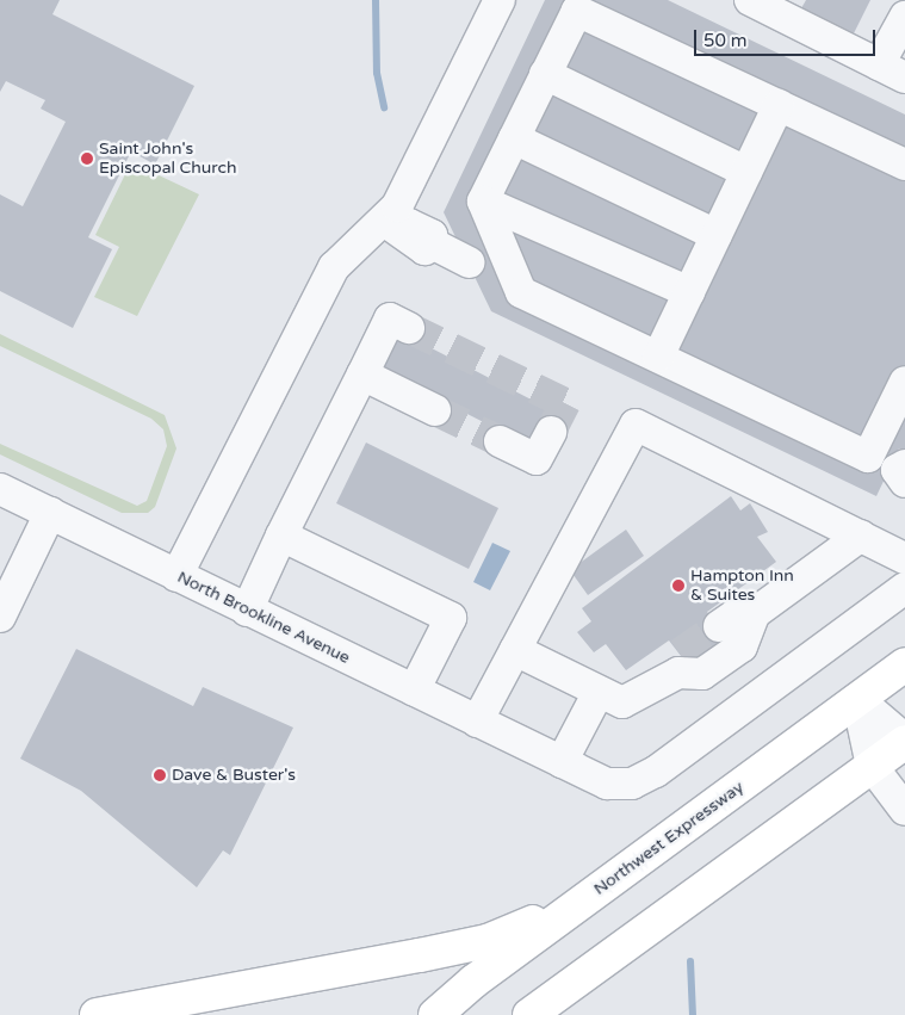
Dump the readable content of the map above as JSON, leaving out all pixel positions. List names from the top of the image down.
{
  "streets": {
    "highway": ["Northwest Expressway"],
    "street": ["North Brookline Avenue"]
  },
  "places": ["Saint John's Episcopal Church", "Hampton Inn & Suites", "Dave & Buster's"],
  "scale_bar": "50 m"
}
